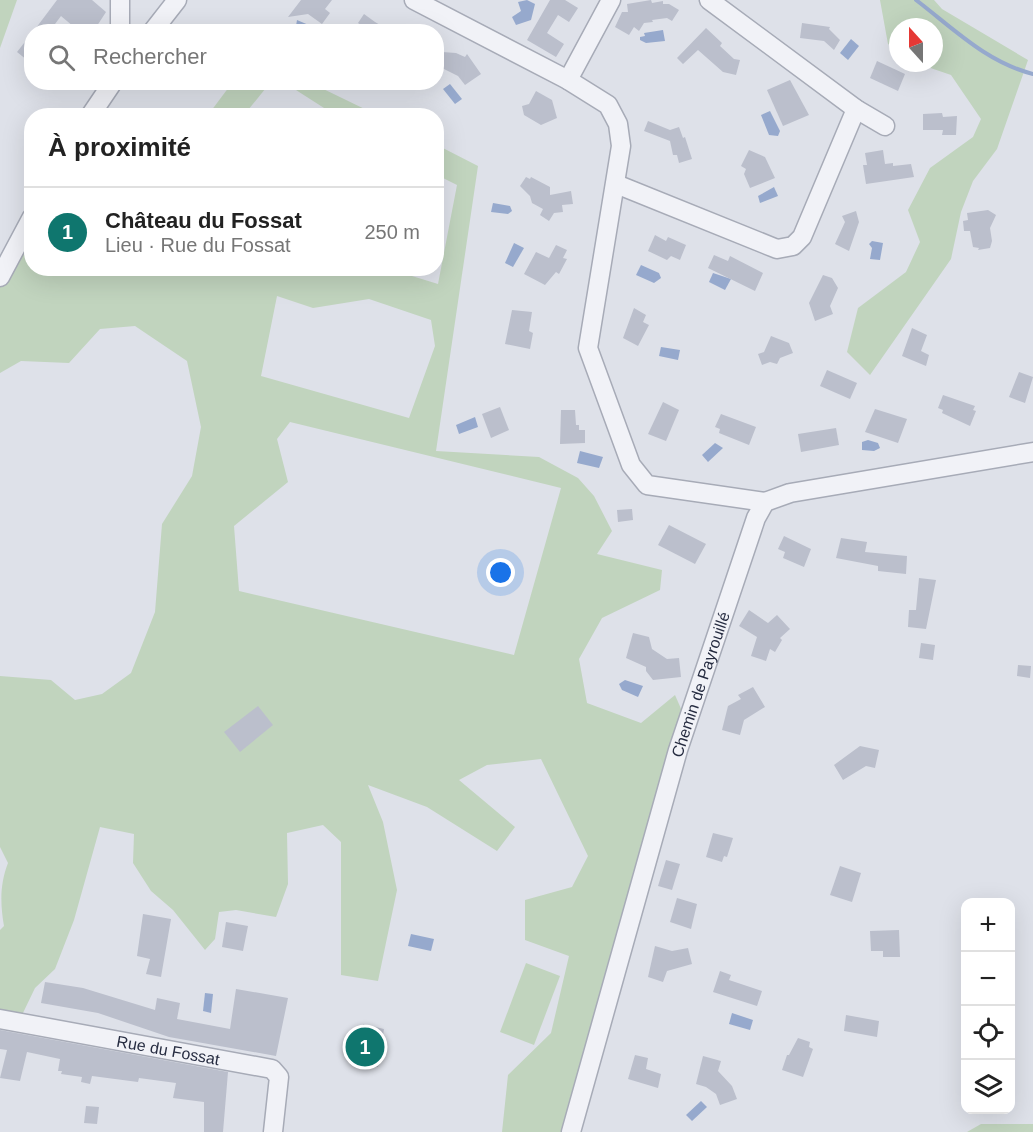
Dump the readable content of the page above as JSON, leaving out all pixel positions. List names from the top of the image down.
{
  "streets": {
    "street": ["Chemin de Payrouillé", "Rue du Fossat"]
  },
  "north": "top",
  "page": {
    "search": "Rechercher",
    "heading": "À proximité",
    "list": [
      {
        "mark": "1",
        "name": "Château du Fossat",
        "note": "Lieu · Rue du Fossat",
        "value": "250 m"
      }
    ],
    "map_buttons": ["+", "−"],
    "pins": "1"
  }
}
